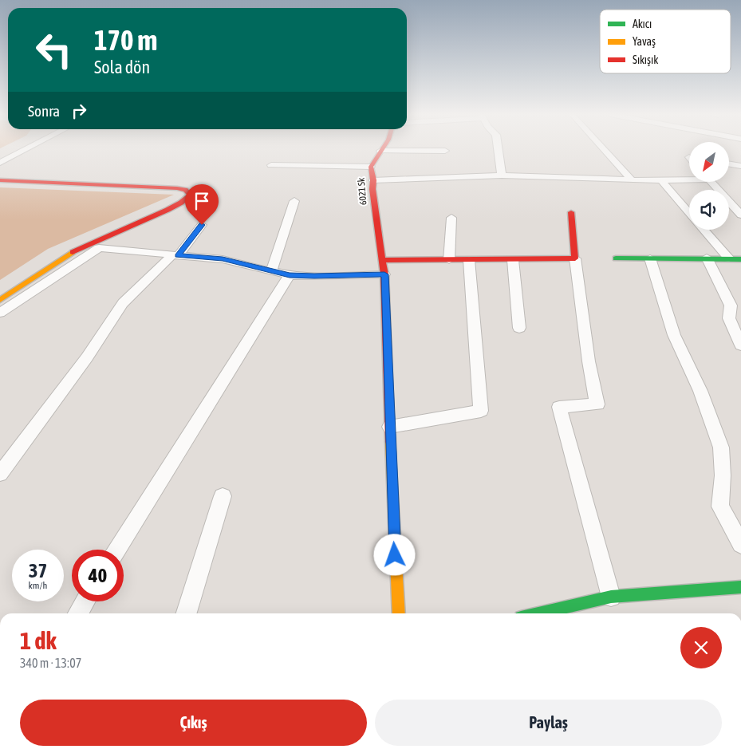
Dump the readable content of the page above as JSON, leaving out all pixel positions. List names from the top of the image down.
{
  "streets": {
    "street": ["6021 Sk"]
  },
  "legend": ["Akıcı", "Yavaş", "Sıkışık"],
  "north": "bottom left",
  "page": {
    "turn": ["170 m", "Sola dön"],
    "then": "Sonra",
    "speed": "37 km/h",
    "limit": "40",
    "heading": ["1 dk", "340 m · 13:07"],
    "buttons": ["Çıkış", "Paylaş"]
  }
}
